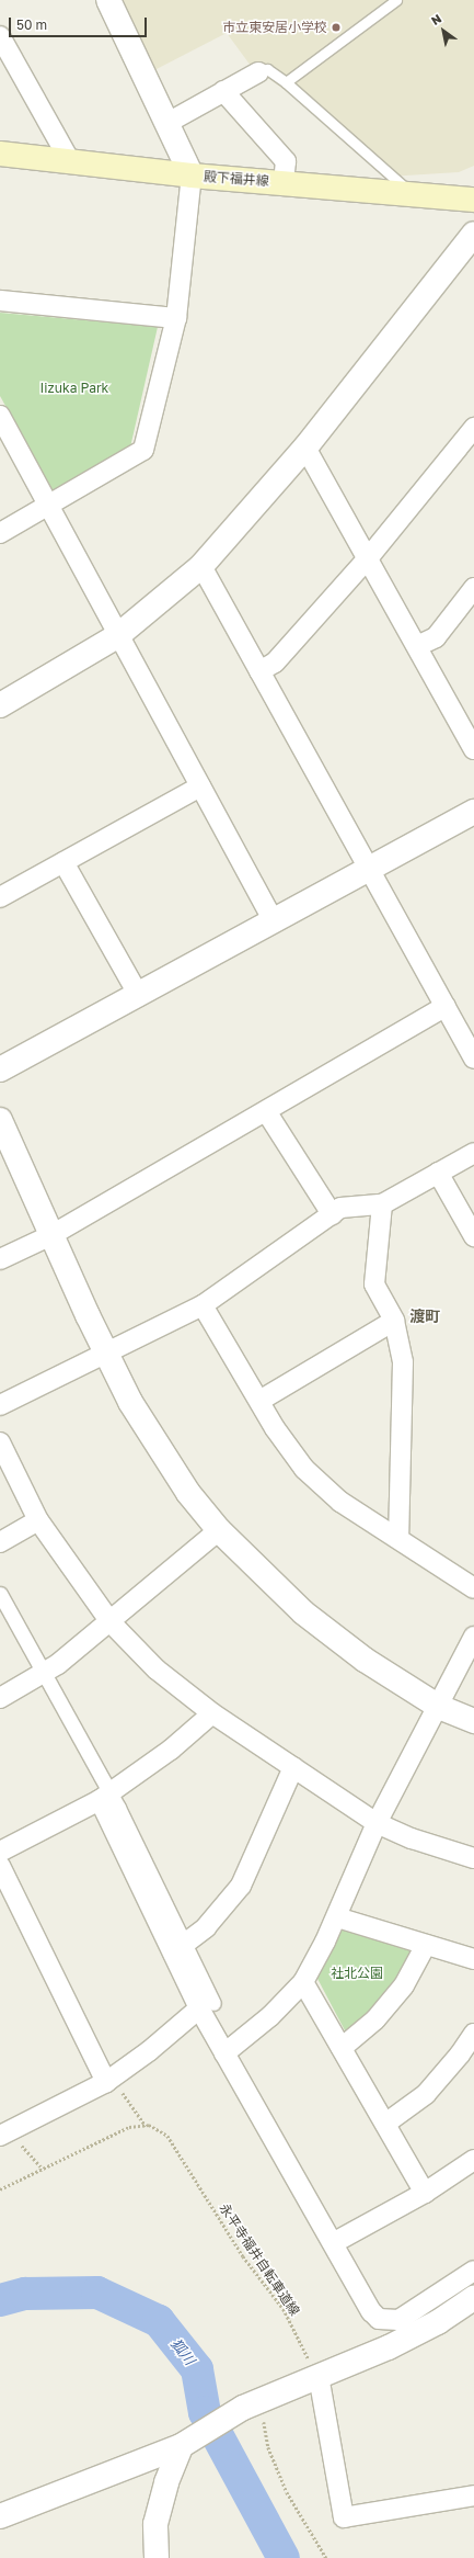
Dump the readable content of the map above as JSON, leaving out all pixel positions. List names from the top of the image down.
{
  "streets": {
    "main road": ["殿下福井線"],
    "path": ["永平寺福井自転車道線"]
  },
  "districts": ["渡町"],
  "water": ["狐川"],
  "parks": ["Iizuka Park", "社北公園"],
  "places": ["市立東安居小学校"],
  "scale_bar": "50 m",
  "north": "top left"
}
